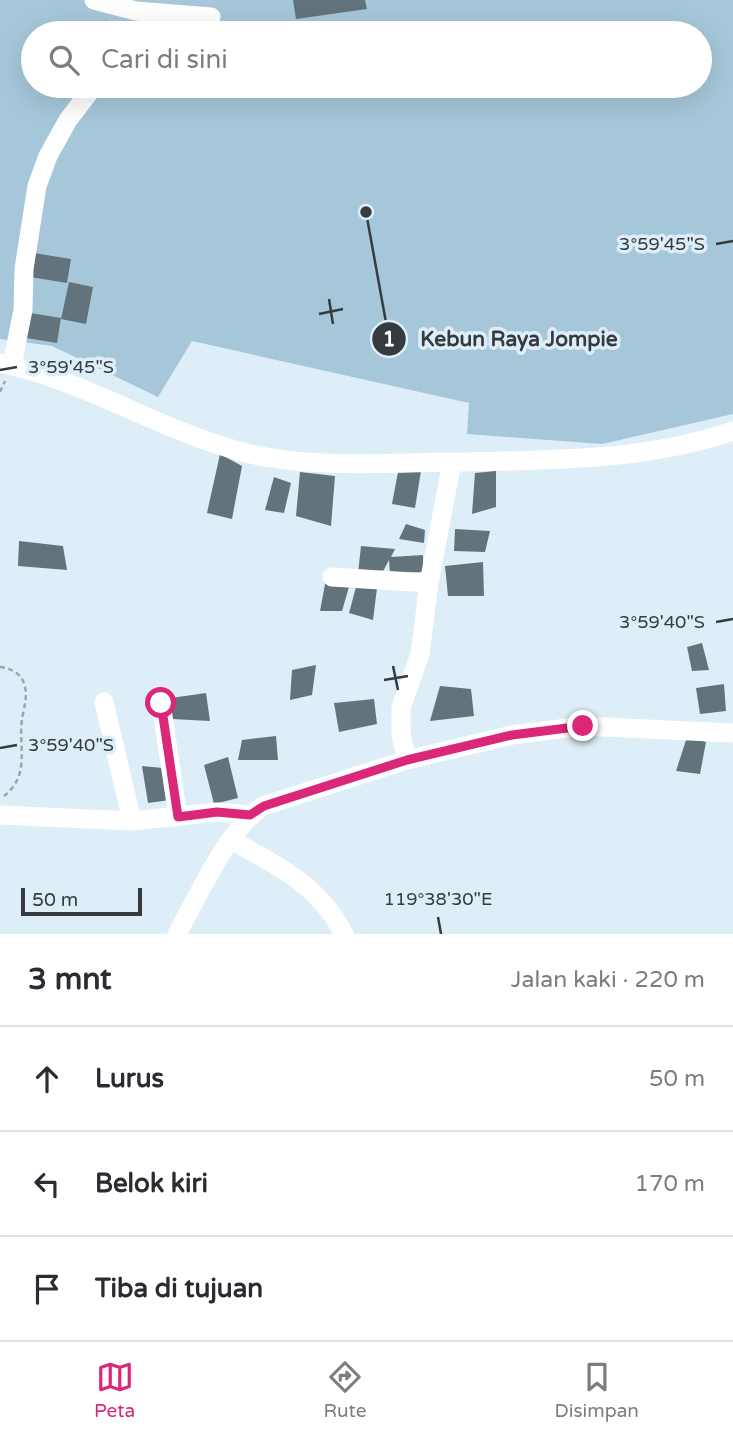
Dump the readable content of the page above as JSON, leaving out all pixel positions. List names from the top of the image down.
{
  "places": ["Kebun Raya Jompie"],
  "scale_bar": "50 m",
  "page": {
    "search": "Cari di sini",
    "scale": "50 m",
    "heading": ["3 mnt", "Jalan kaki · 220 m"],
    "list": [
      ["Lurus", "50 m"],
      ["Belok kiri", "170 m"],
      "Tiba di tujuan"
    ],
    "nav": ["Peta", "Rute", "Disimpan"]
  },
  "coordinates": ["3°59'45\"S", "3°59'40\"S", "119°38'30\"E"]
}
